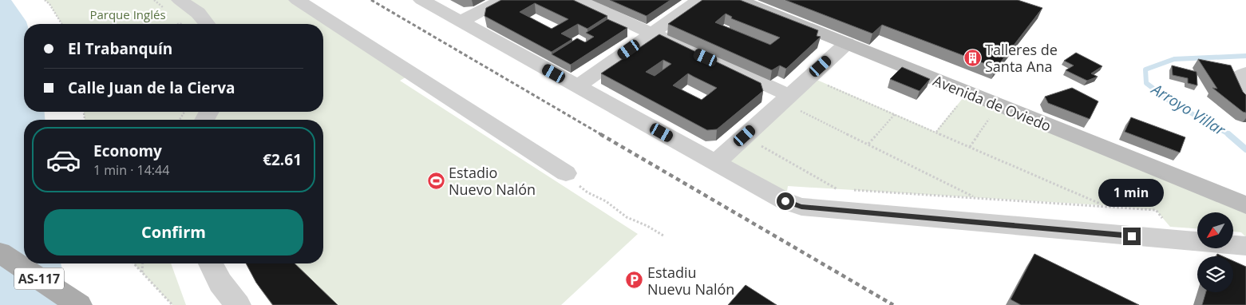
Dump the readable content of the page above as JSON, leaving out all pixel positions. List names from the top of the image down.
{
  "streets": {
    "main road": ["AS-117"],
    "street": ["Avenida de Oviedo"]
  },
  "water": ["Arroyo Villar"],
  "parks": ["Parque Inglés"],
  "places": {
    "building": ["Talleres de Santa Ana"],
    "sports": ["Estadio Nuevo Nalón"],
    "parking": ["Estadiu Nuevu Nalón"]
  },
  "north": "bottom left",
  "page": {
    "banner": ["El Trabanquín", "Calle Juan de la Cierva"],
    "list": [
      {
        "name": "Economy",
        "note": "1 min · 14:44",
        "value": "€2.61"
      }
    ],
    "bubble": "1 min",
    "buttons": "Confirm"
  }
}
